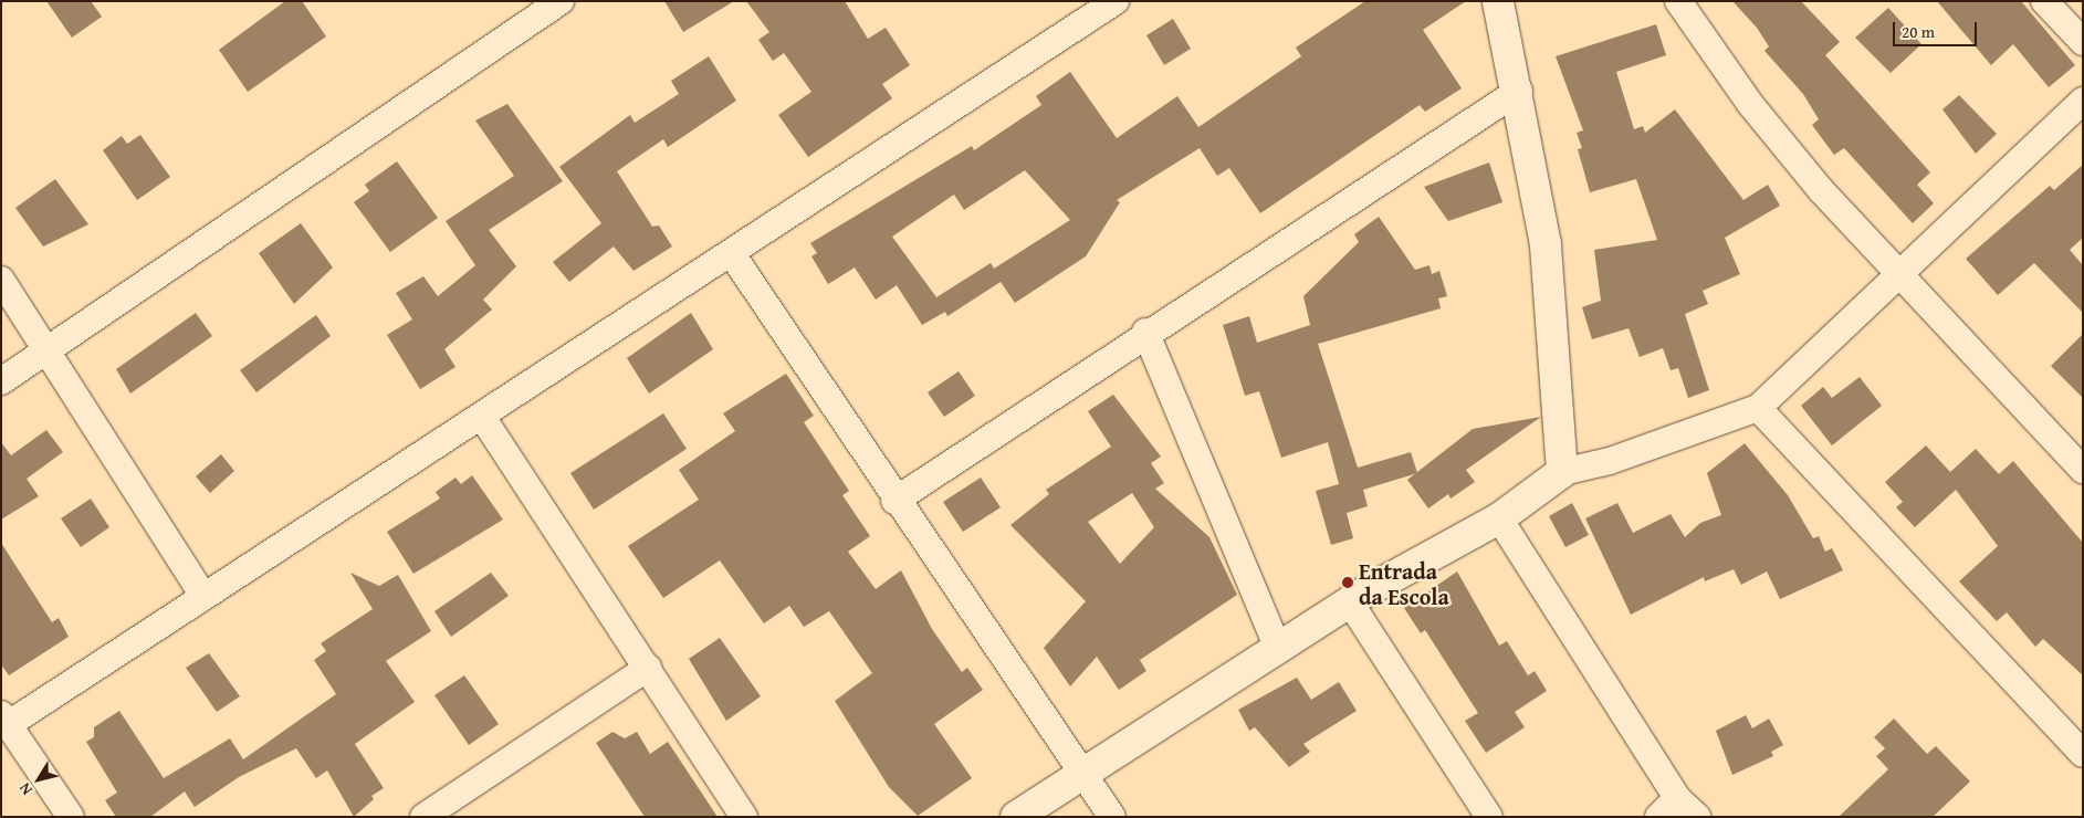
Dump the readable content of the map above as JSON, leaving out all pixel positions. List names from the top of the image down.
{
  "places": ["Entrada da Escola"],
  "scale_bar": "20 m",
  "north": "bottom left"
}
